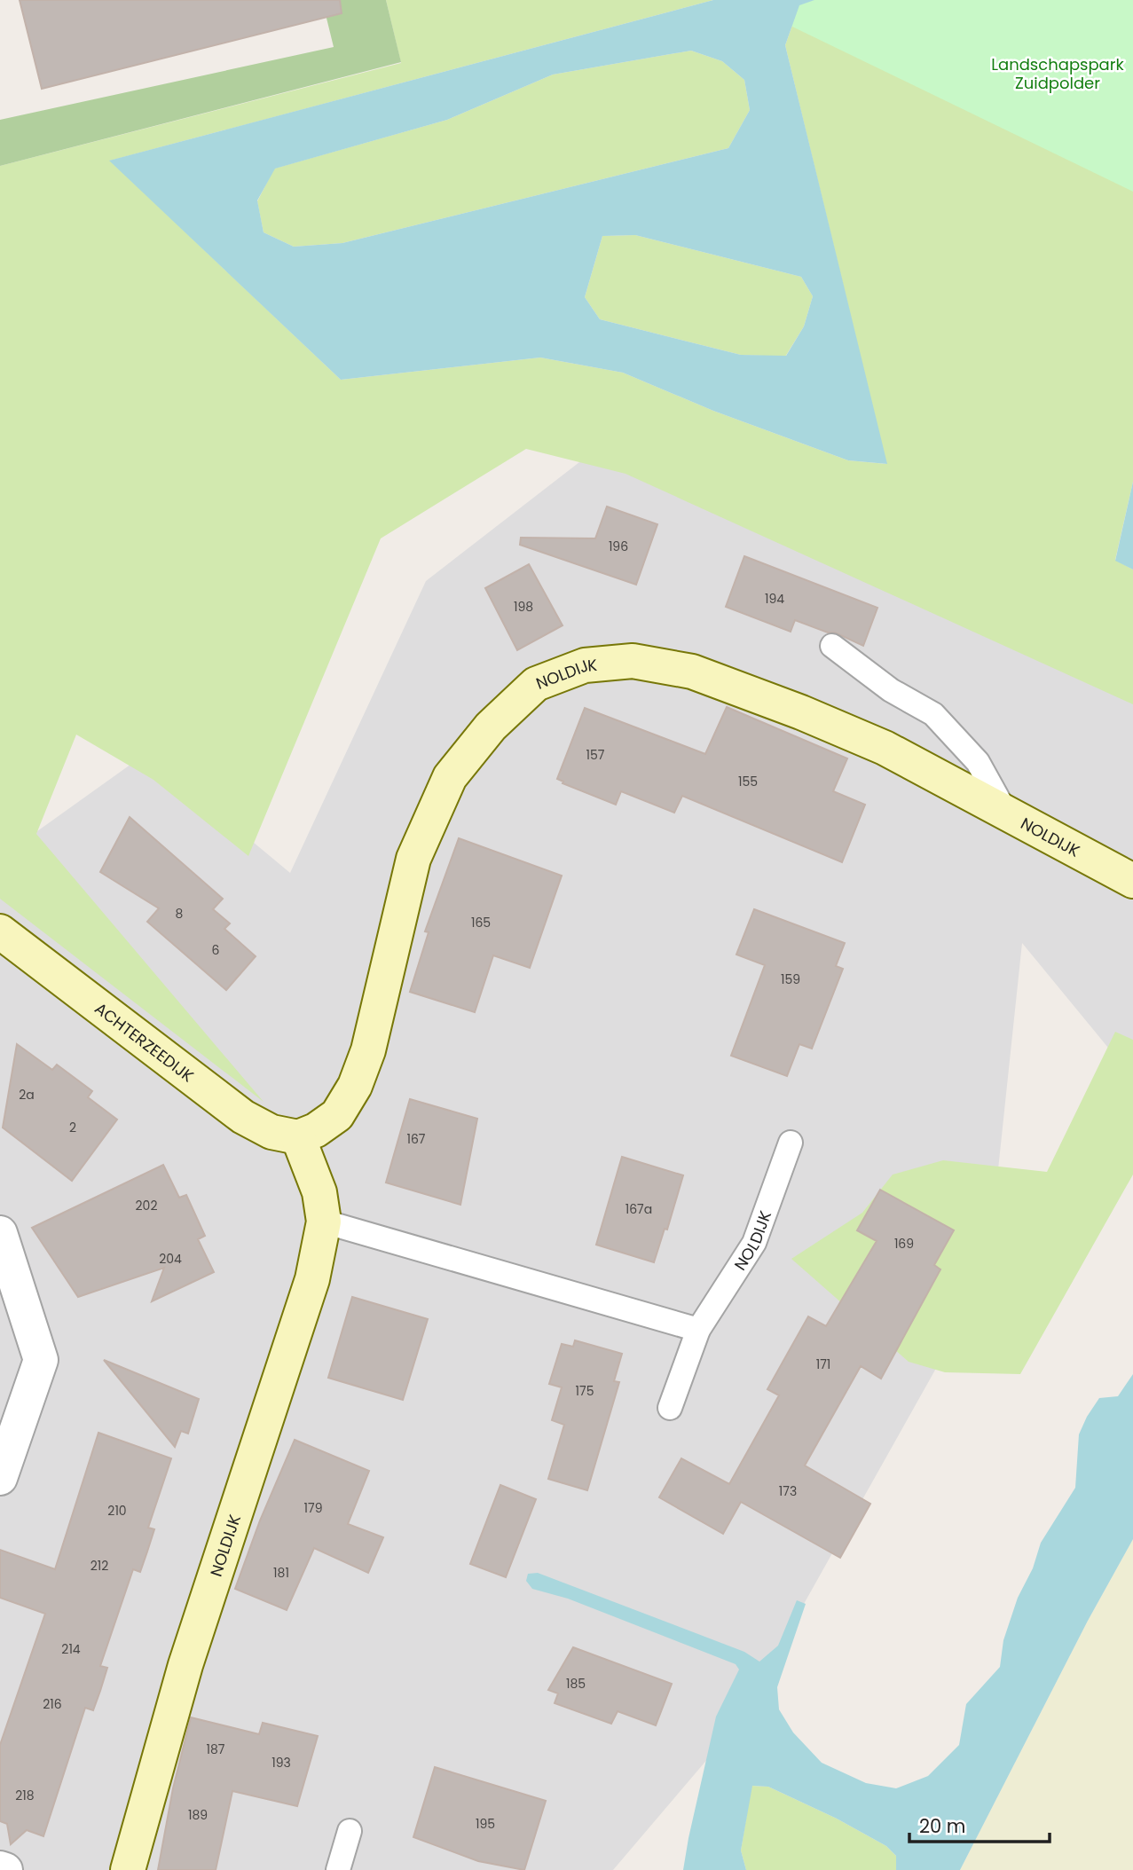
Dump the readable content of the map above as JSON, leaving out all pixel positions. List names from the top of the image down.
{
  "streets": {
    "street": ["NOLDIJK", "ACHTERZEEDIJK"]
  },
  "crossings": [
    ["NOLDIJK", "ACHTERZEEDIJK"]
  ],
  "parks": ["Landschapspark Zuidpolder"],
  "house_numbers": [
    "196",
    "194",
    "198",
    "157",
    "155",
    "8",
    "165",
    "6",
    "159",
    "2a",
    "2",
    "167",
    "202",
    "167a",
    "169",
    "204",
    "171",
    "175",
    "173",
    "179",
    "210",
    "212",
    "181",
    "214",
    "185",
    "216",
    "187",
    "193",
    "218",
    "189",
    "195"
  ],
  "scale_bar": "20 m"
}
